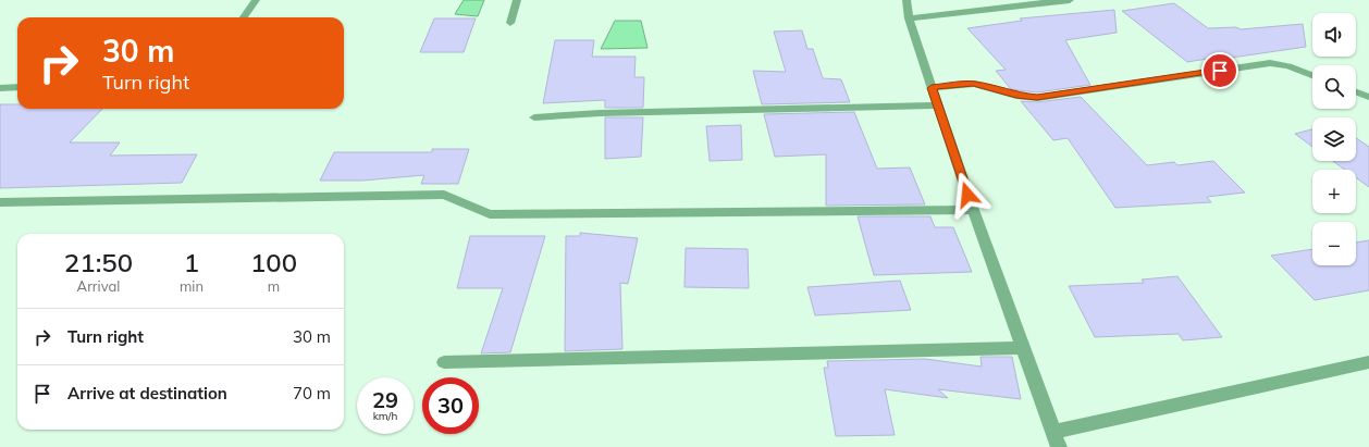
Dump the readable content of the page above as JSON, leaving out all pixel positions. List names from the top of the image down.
{
  "page": {
    "map_buttons": ["+", "−"],
    "turn": ["30 m", "Turn right"],
    "eta": [
      "21:50",
      "Arrival",
      "1",
      "min",
      "100",
      "m"
    ],
    "list": [
      {
        "name": "Turn right",
        "value": "30 m"
      },
      {
        "name": "Arrive at destination",
        "value": "70 m"
      }
    ],
    "speed": "29 km/h",
    "limit": "30"
  }
}
